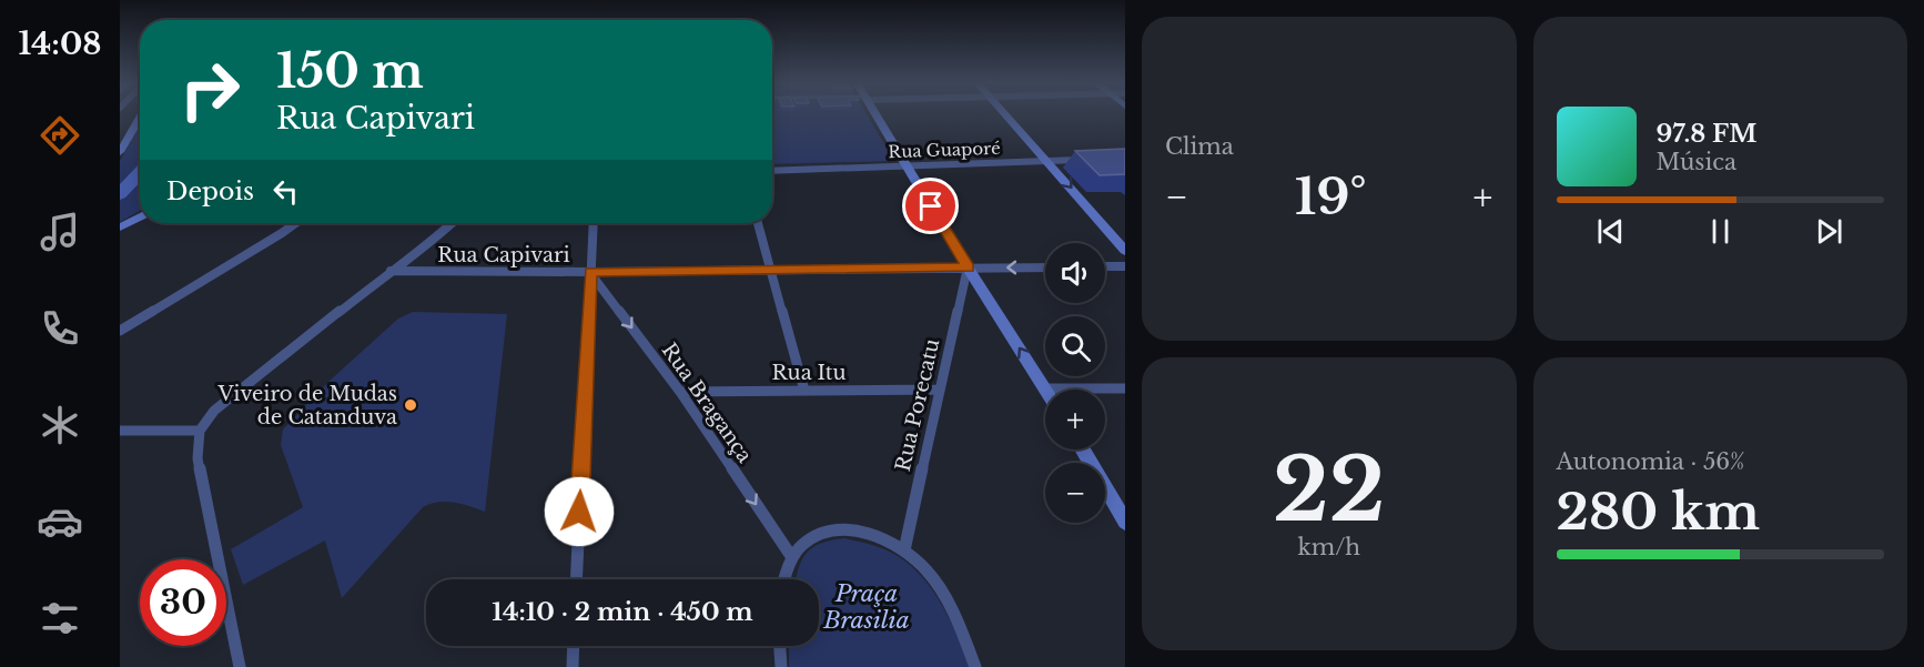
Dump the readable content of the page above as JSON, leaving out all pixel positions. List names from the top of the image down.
{
  "streets": {
    "street": [
      "Rua Guaporé",
      "Rua Capivari",
      "Rua Itu",
      "Rua Bragança",
      "Rua Porecatu"
    ]
  },
  "crossings": [
    ["Rua Capivari", "Rua Bragança"],
    ["Rua Capivari", "Rua Porecatu"],
    ["Rua Itu", "Rua Bragança"],
    ["Rua Itu", "Rua Porecatu"]
  ],
  "one_way": ["Rua Bragança"],
  "parks": ["Praça Brasilia"],
  "places": ["Viveiro de Mudas de Catanduva"],
  "page": {
    "tabs": "14:08",
    "tile": [
      "Clima",
      ["22", "km/h"],
      ["Autonomia · 56%", "280 km"]
    ],
    "turn": ["150 m", "Rua Capivari"],
    "song": ["97.8 FM", "Música"],
    "then": "Depois",
    "heat": ["−", "19°", "+"],
    "map_buttons": ["+", "−"],
    "limit": "30",
    "trip": "14:10 · 2 min · 450 m"
  }
}
